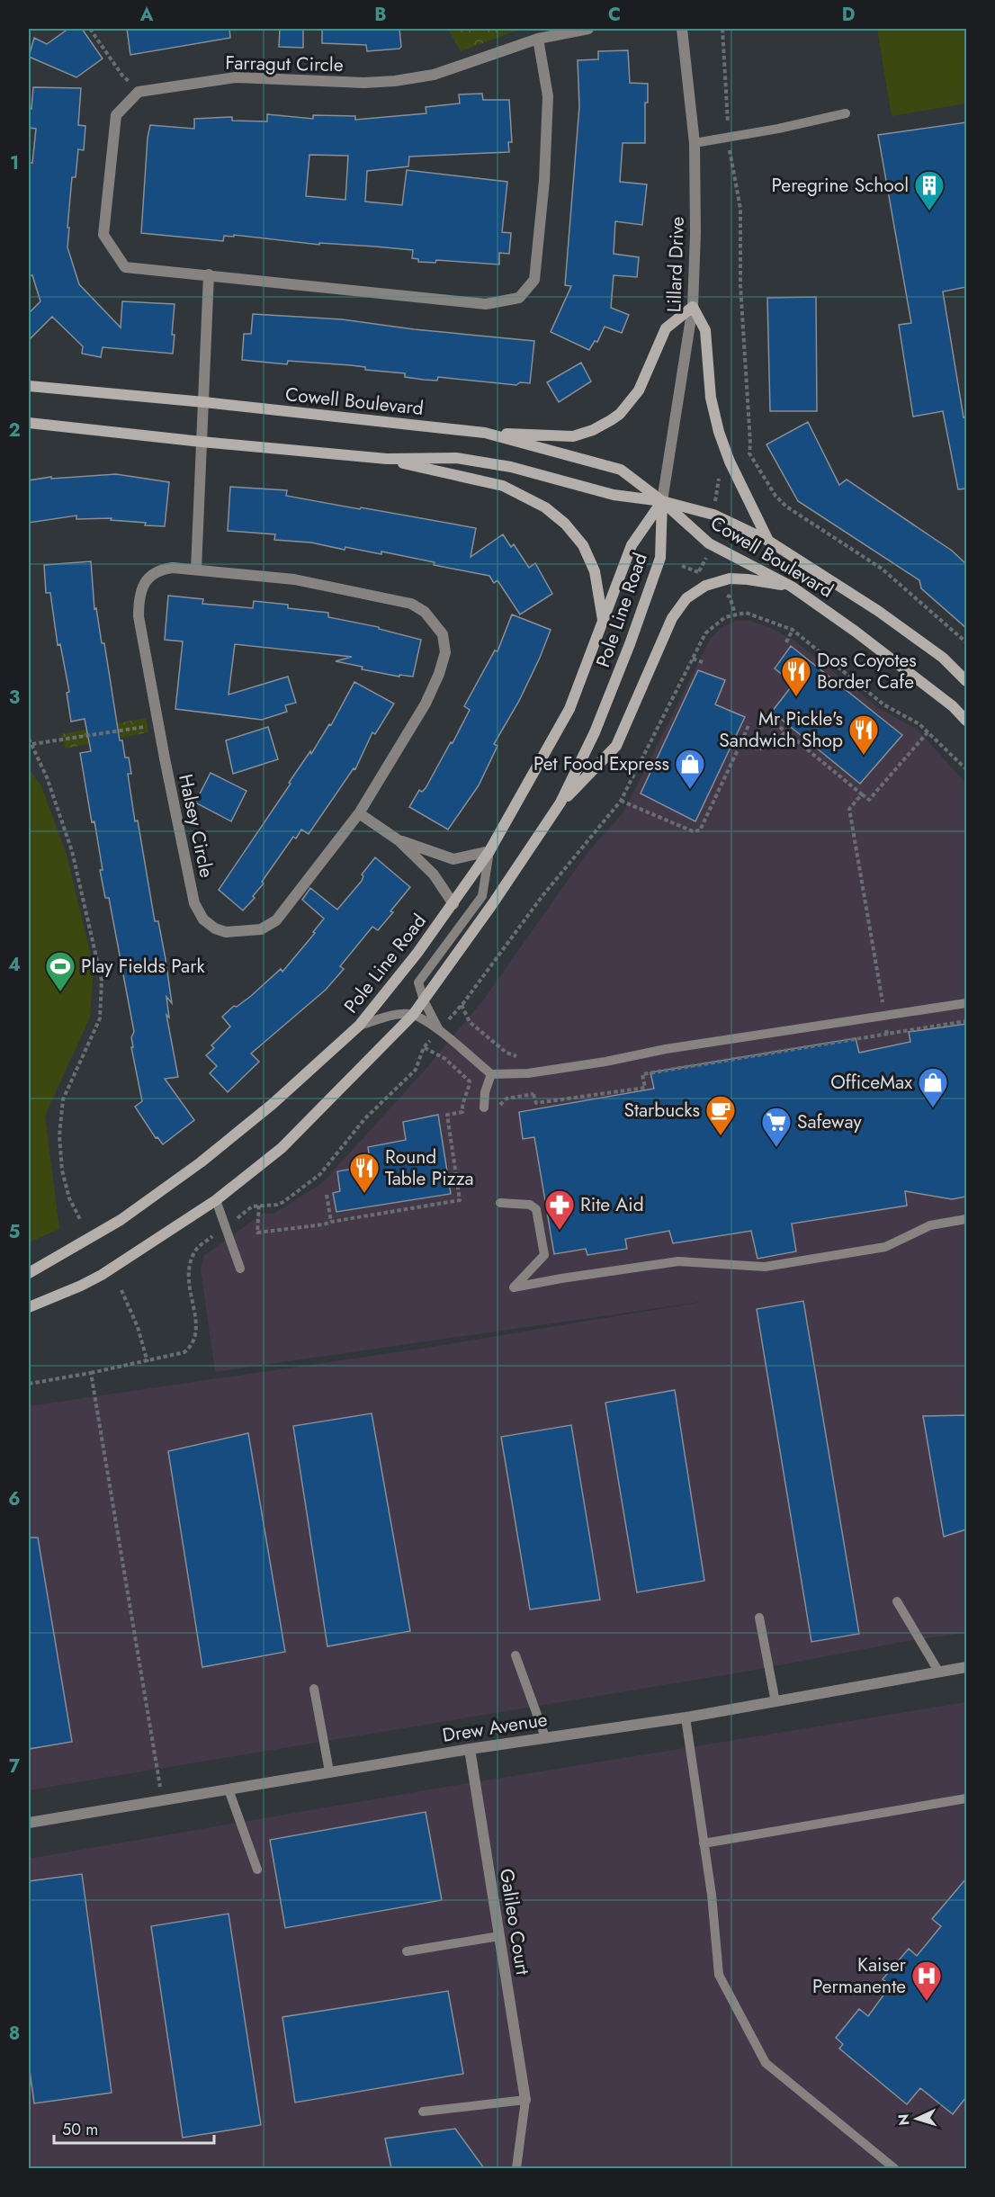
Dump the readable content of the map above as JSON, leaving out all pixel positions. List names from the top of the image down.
{
  "streets": {
    "main road": ["Cowell Boulevard", "Pole Line Road"],
    "street": [
      "Farragut Circle",
      "Lillard Drive",
      "Halsey Circle",
      "Drew Avenue",
      "Galileo Court"
    ]
  },
  "crossings": [
    ["Lillard Drive", "Cowell Boulevard"],
    ["Lillard Drive", "Pole Line Road"],
    ["Cowell Boulevard", "Pole Line Road"],
    ["Drew Avenue", "Galileo Court"]
  ],
  "places": {
    "building": ["Peregrine School"],
    "restaurant": ["Dos Coyotes Border Cafe", "Mr Pickle's Sandwich Shop", "Round Table Pizza"],
    "shop": ["Pet Food Express", "OfficeMax"],
    "sports": ["Play Fields Park"],
    "cafe": ["Starbucks"],
    "supermarket": ["Safeway"],
    "pharmacy": ["Rite Aid"],
    "hospital": ["Kaiser Permanente"]
  },
  "scale_bar": "50 m",
  "north": "left",
  "grid": {
    "columns": [
      "A",
      "B",
      "C",
      "D"
    ],
    "rows": [
      "1",
      "2",
      "3",
      "4",
      "5",
      "6",
      "7",
      "8"
    ]
  }
}
